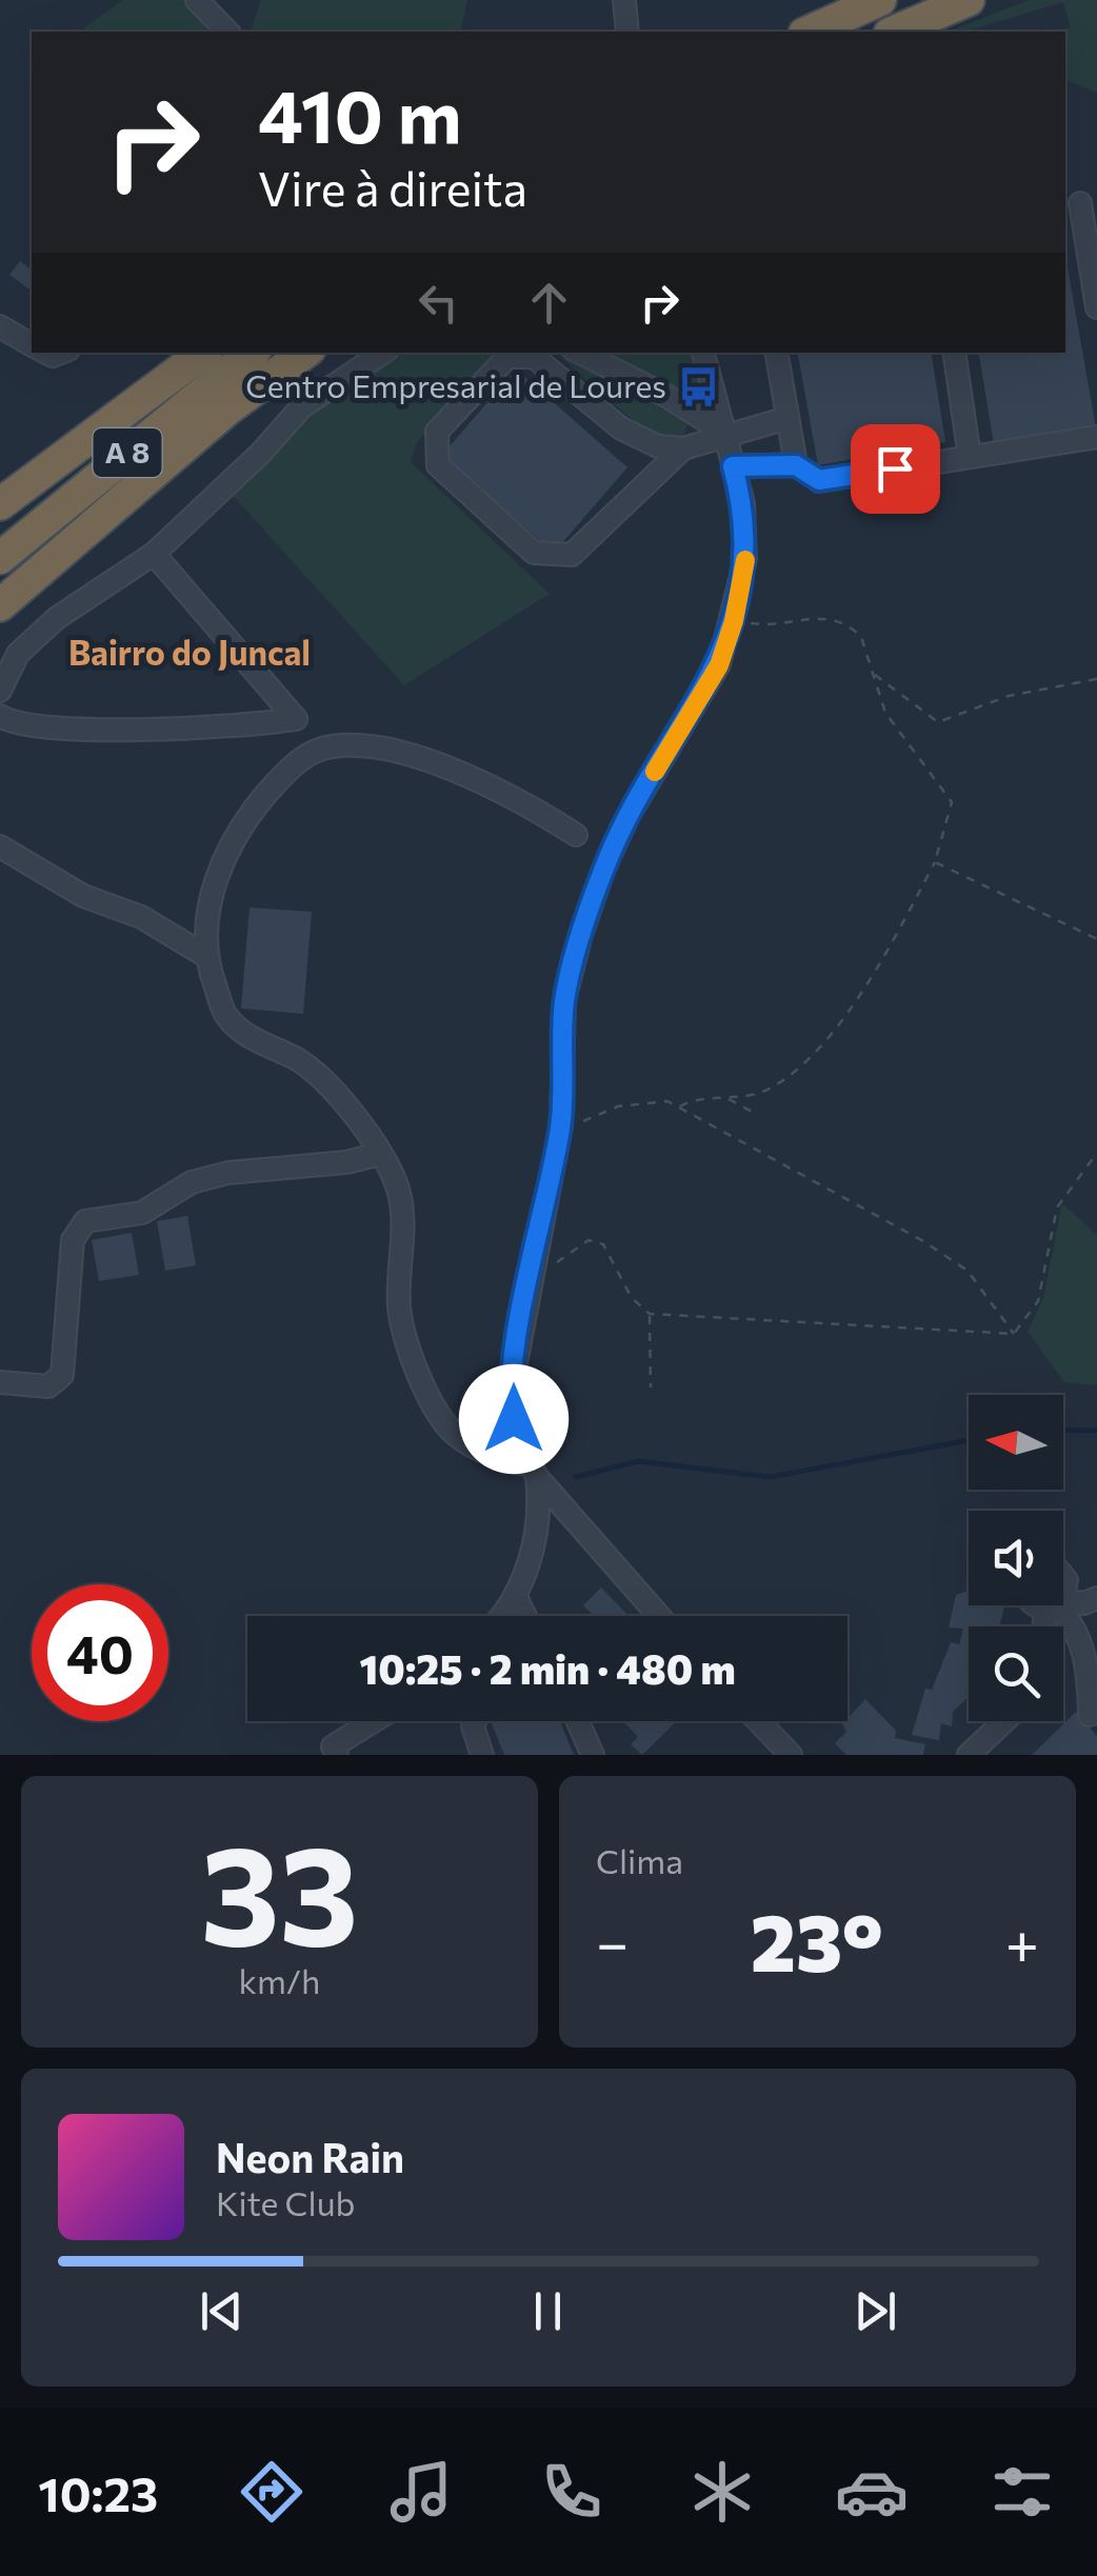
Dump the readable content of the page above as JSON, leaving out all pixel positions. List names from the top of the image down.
{
  "streets": {
    "highway": ["A 8"]
  },
  "districts": ["Bairro do Juncal"],
  "places": {
    "bus stop": ["Centro Empresarial de Loures"]
  },
  "north": "left",
  "page": {
    "turn": ["410 m", "Vire à direita"],
    "limit": "40",
    "trip": "10:25 · 2 min · 480 m",
    "tile": [
      ["33", "km/h"],
      "Clima"
    ],
    "heat": ["−", "23°", "+"],
    "song": ["Neon Rain", "Kite Club"],
    "tabs": "10:23"
  }
}
